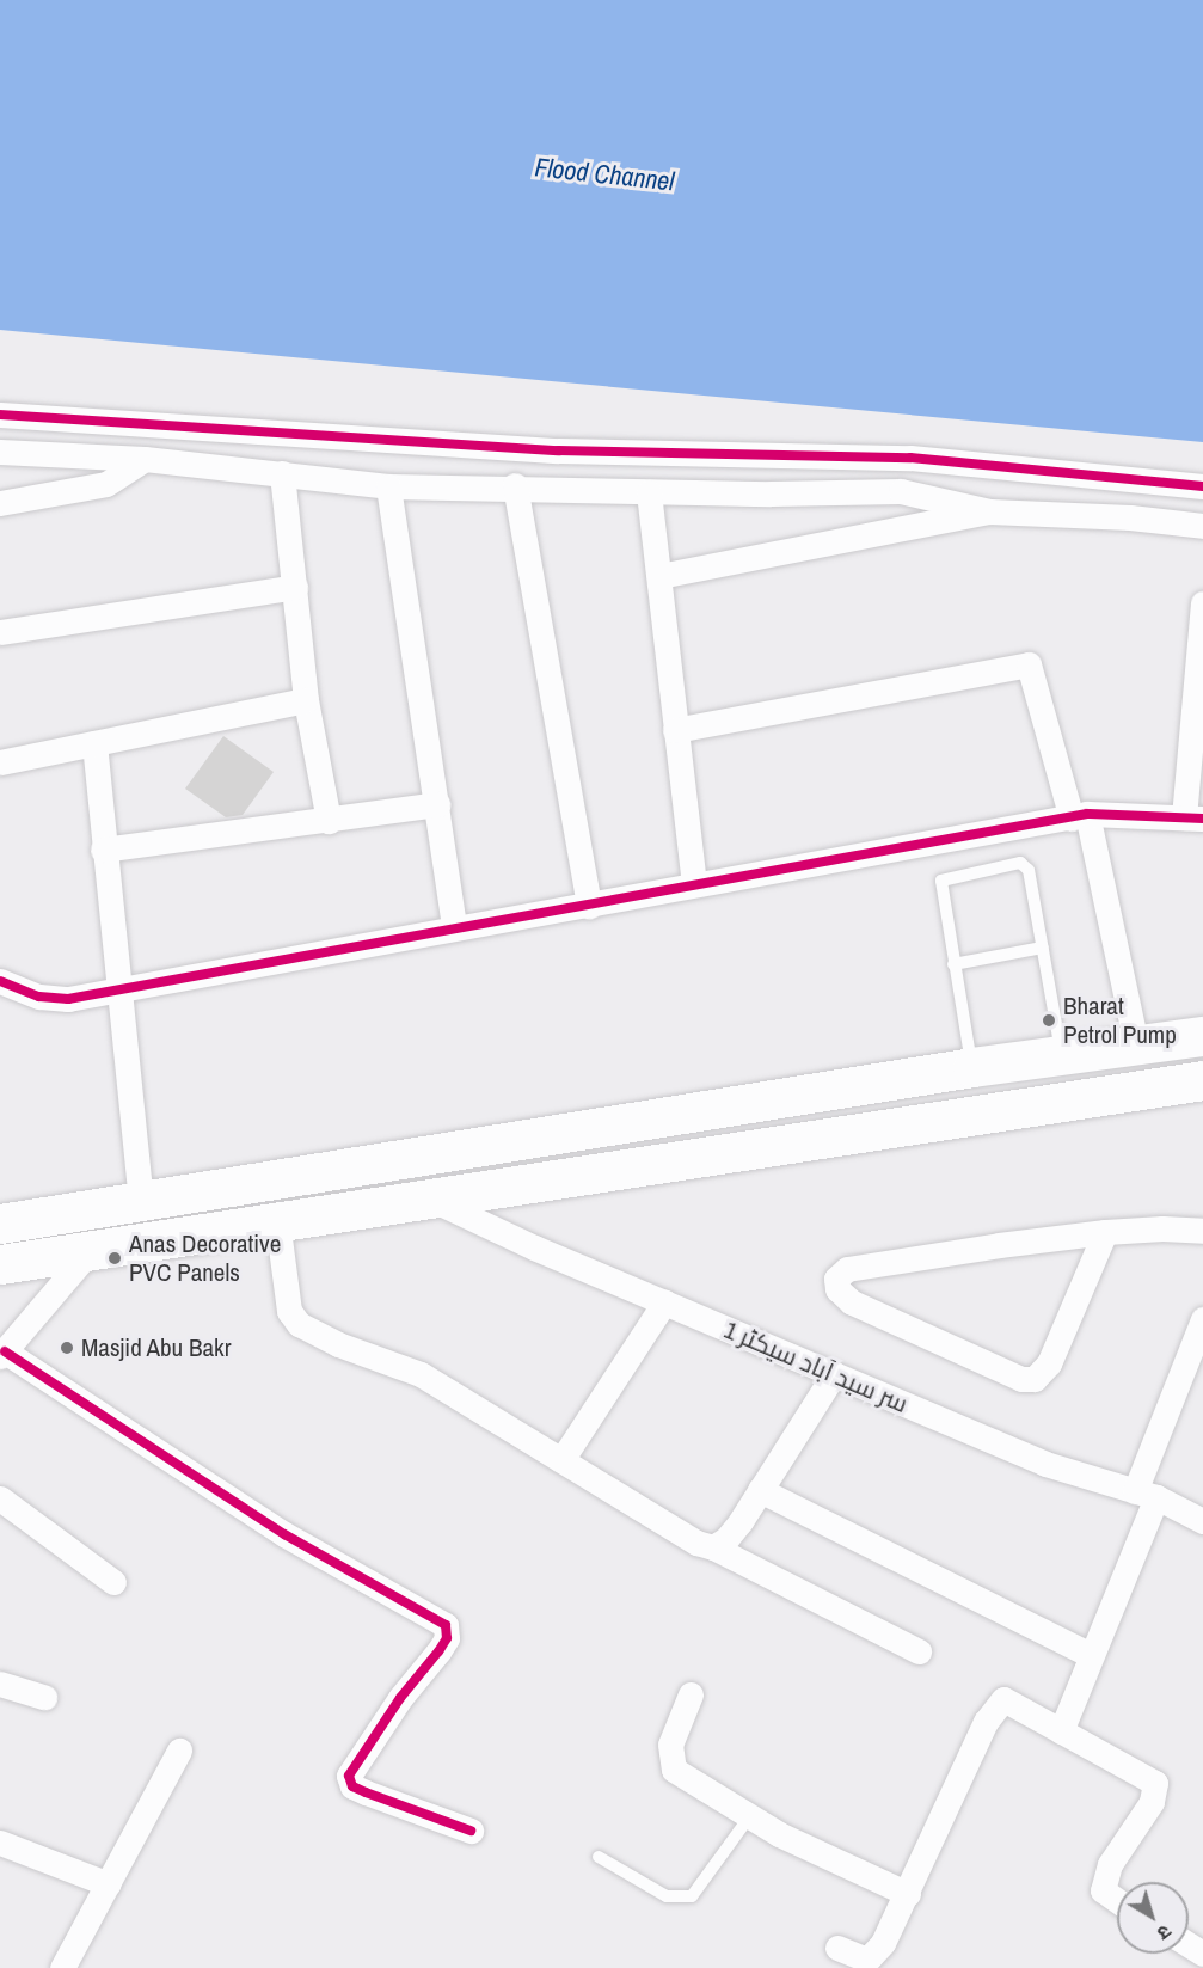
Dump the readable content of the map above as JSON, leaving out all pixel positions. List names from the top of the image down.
{
  "streets": {
    "street": ["سر سید آباد سیکٹر 1"]
  },
  "water": ["Flood Channel"],
  "places": ["Bharat Petrol Pump", "Anas Decorative PVC Panels", "Masjid Abu Bakr"],
  "north": "bottom right"
}
